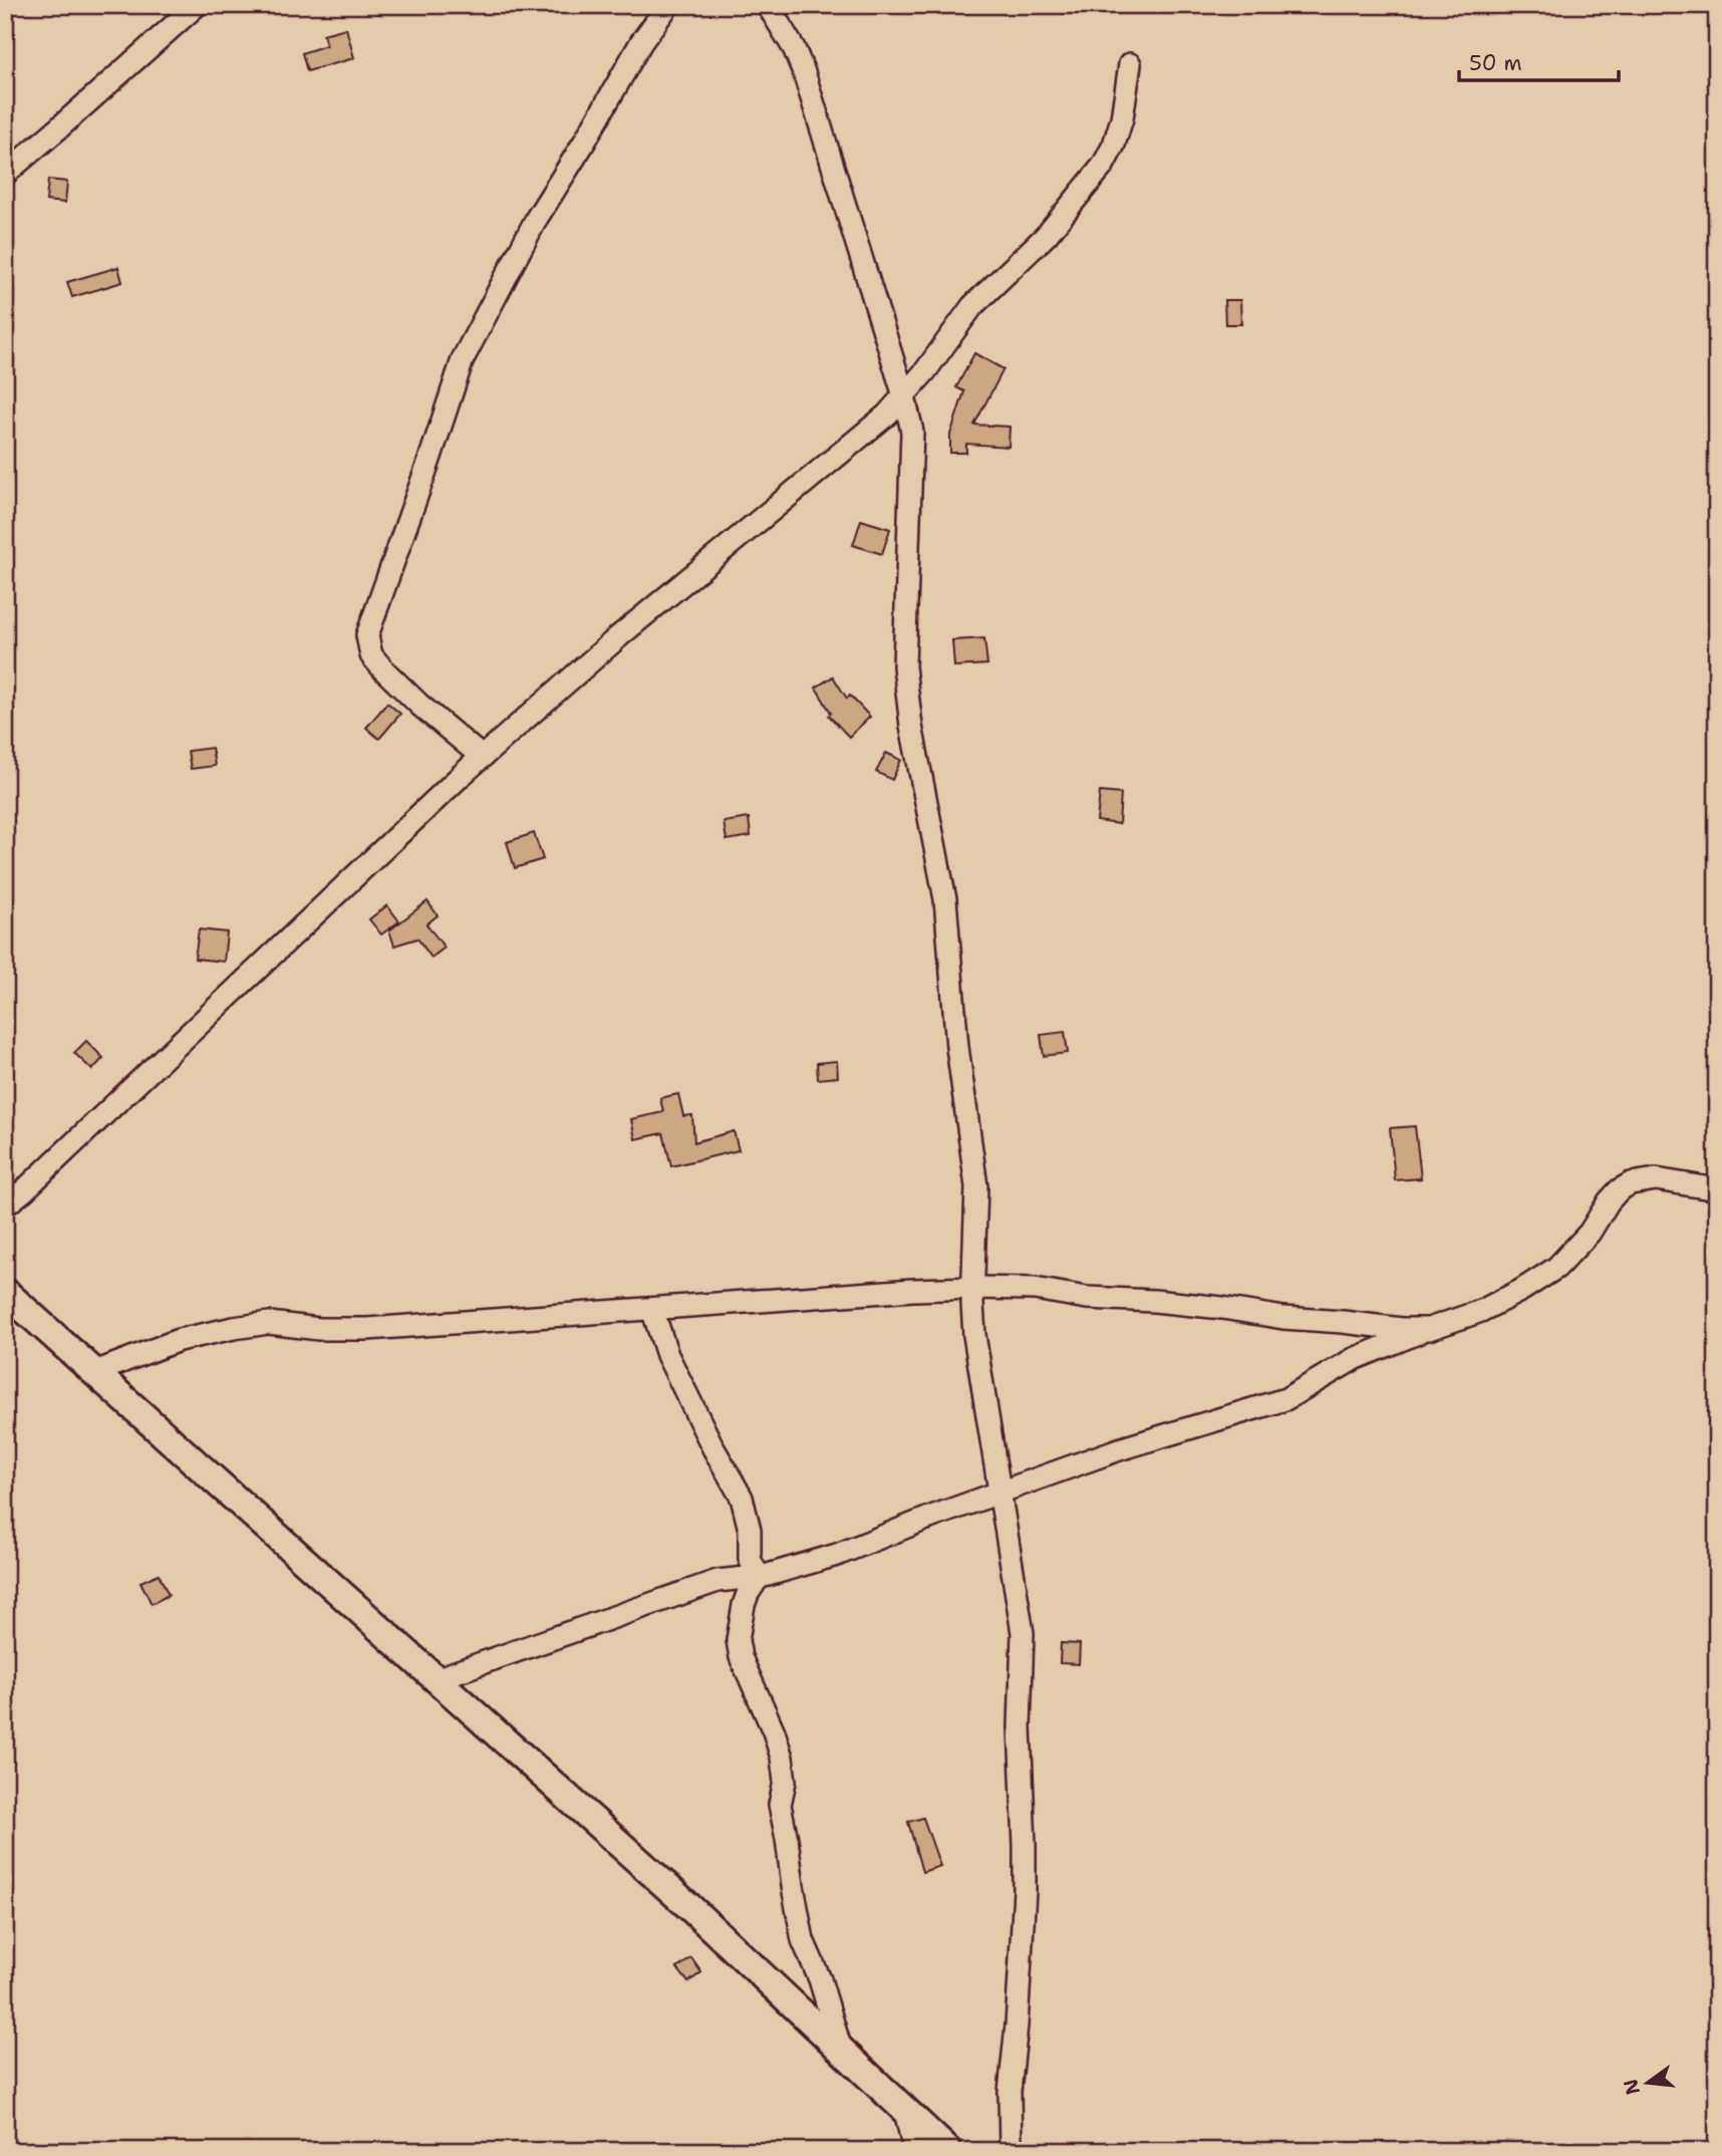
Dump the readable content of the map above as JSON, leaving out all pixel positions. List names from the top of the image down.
{
  "scale_bar": "50 m",
  "north": "left"
}
